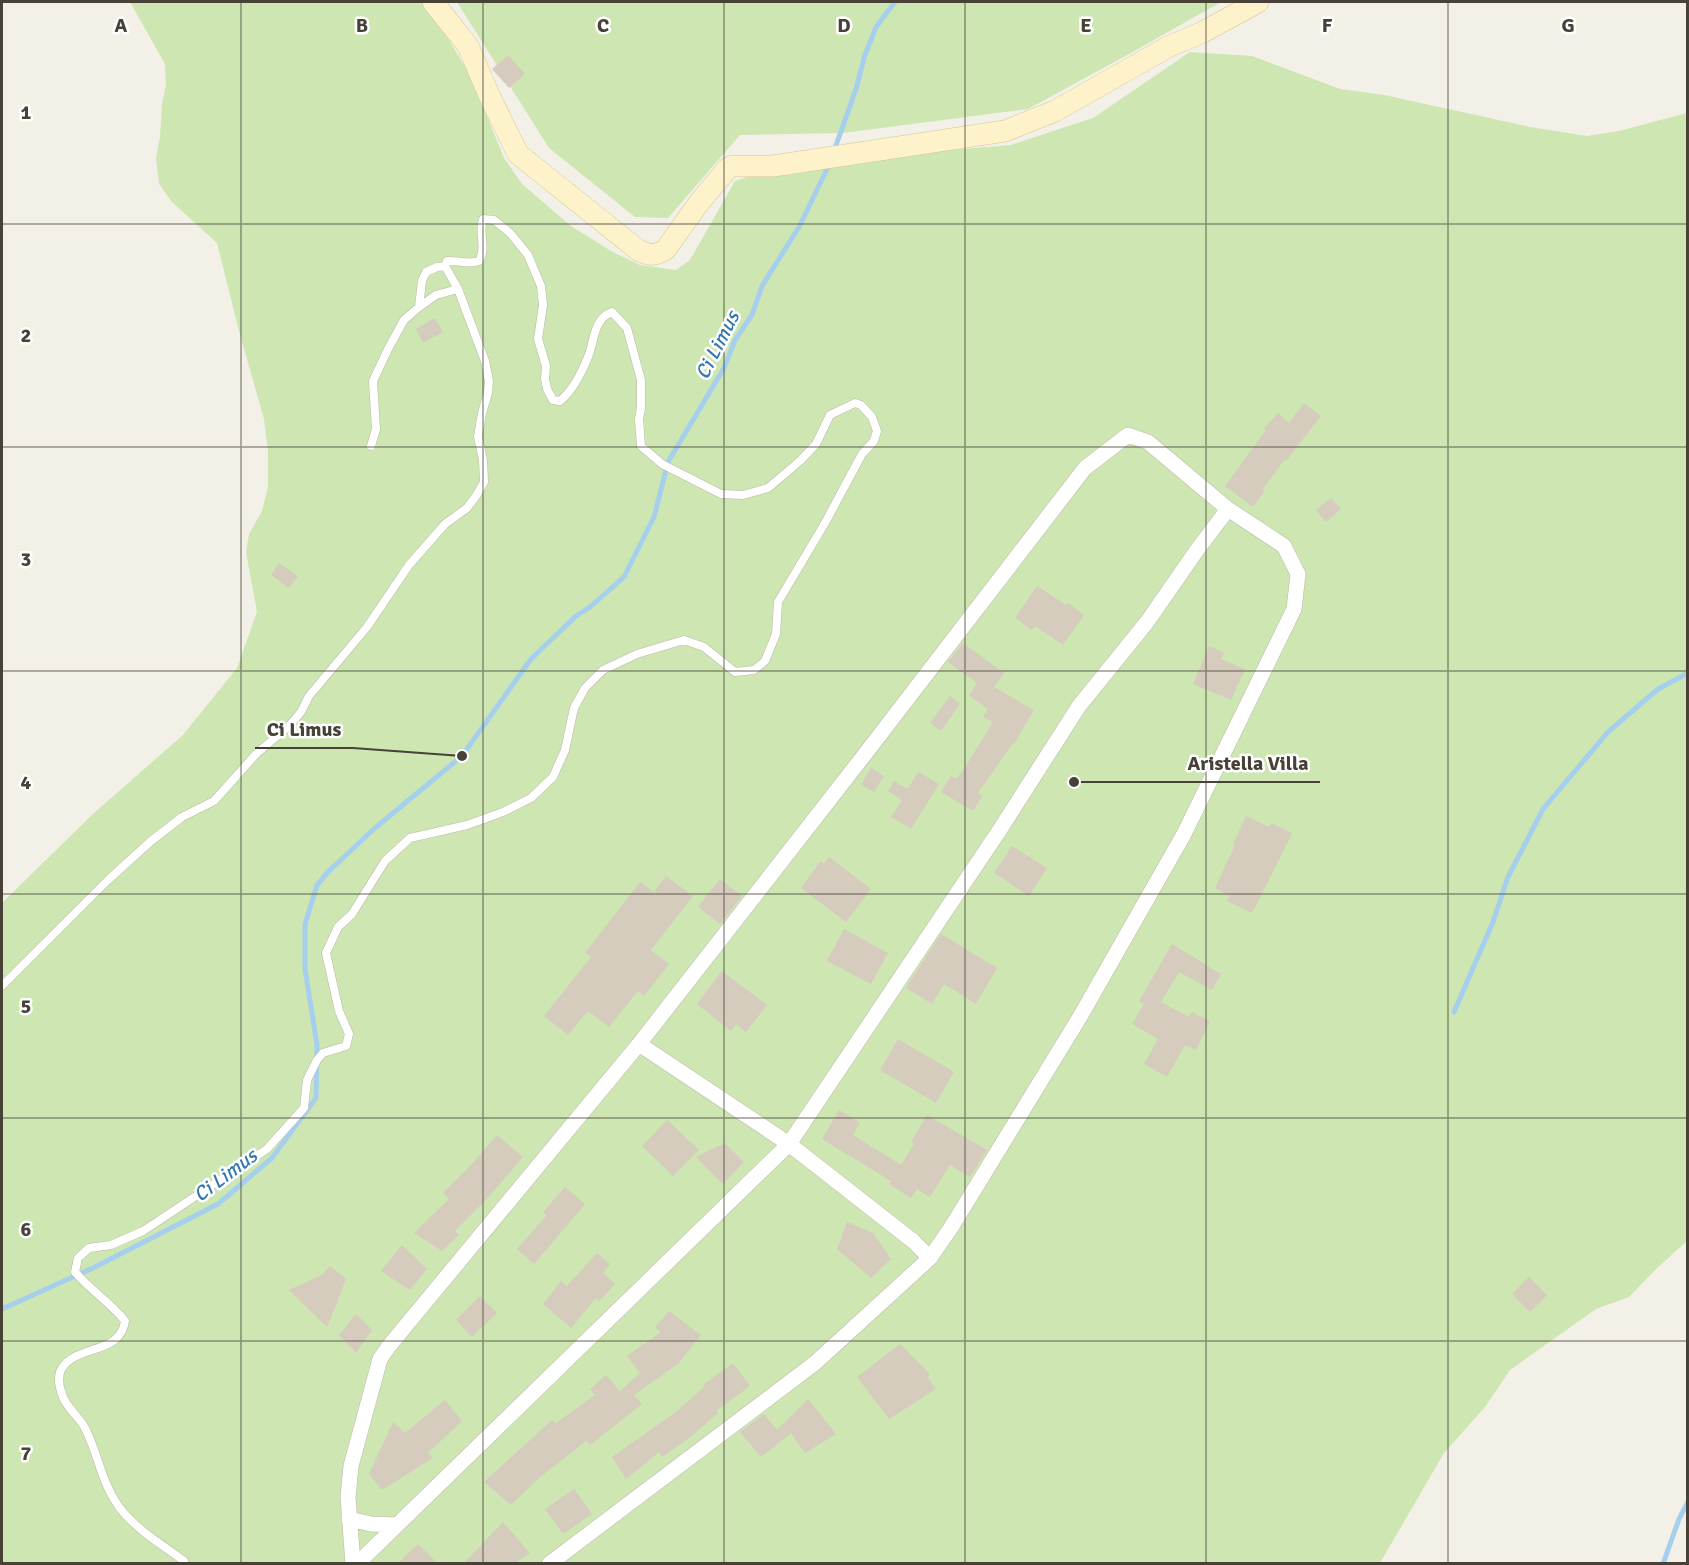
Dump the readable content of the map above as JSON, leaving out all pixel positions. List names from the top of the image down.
{
  "water": ["Ci Limus"],
  "places": ["Ci Limus", "Aristella Villa"],
  "grid": {
    "columns": [
      "A",
      "B",
      "C",
      "D",
      "E",
      "F",
      "G"
    ],
    "rows": [
      "1",
      "2",
      "3",
      "4",
      "5",
      "6",
      "7"
    ]
  }
}
